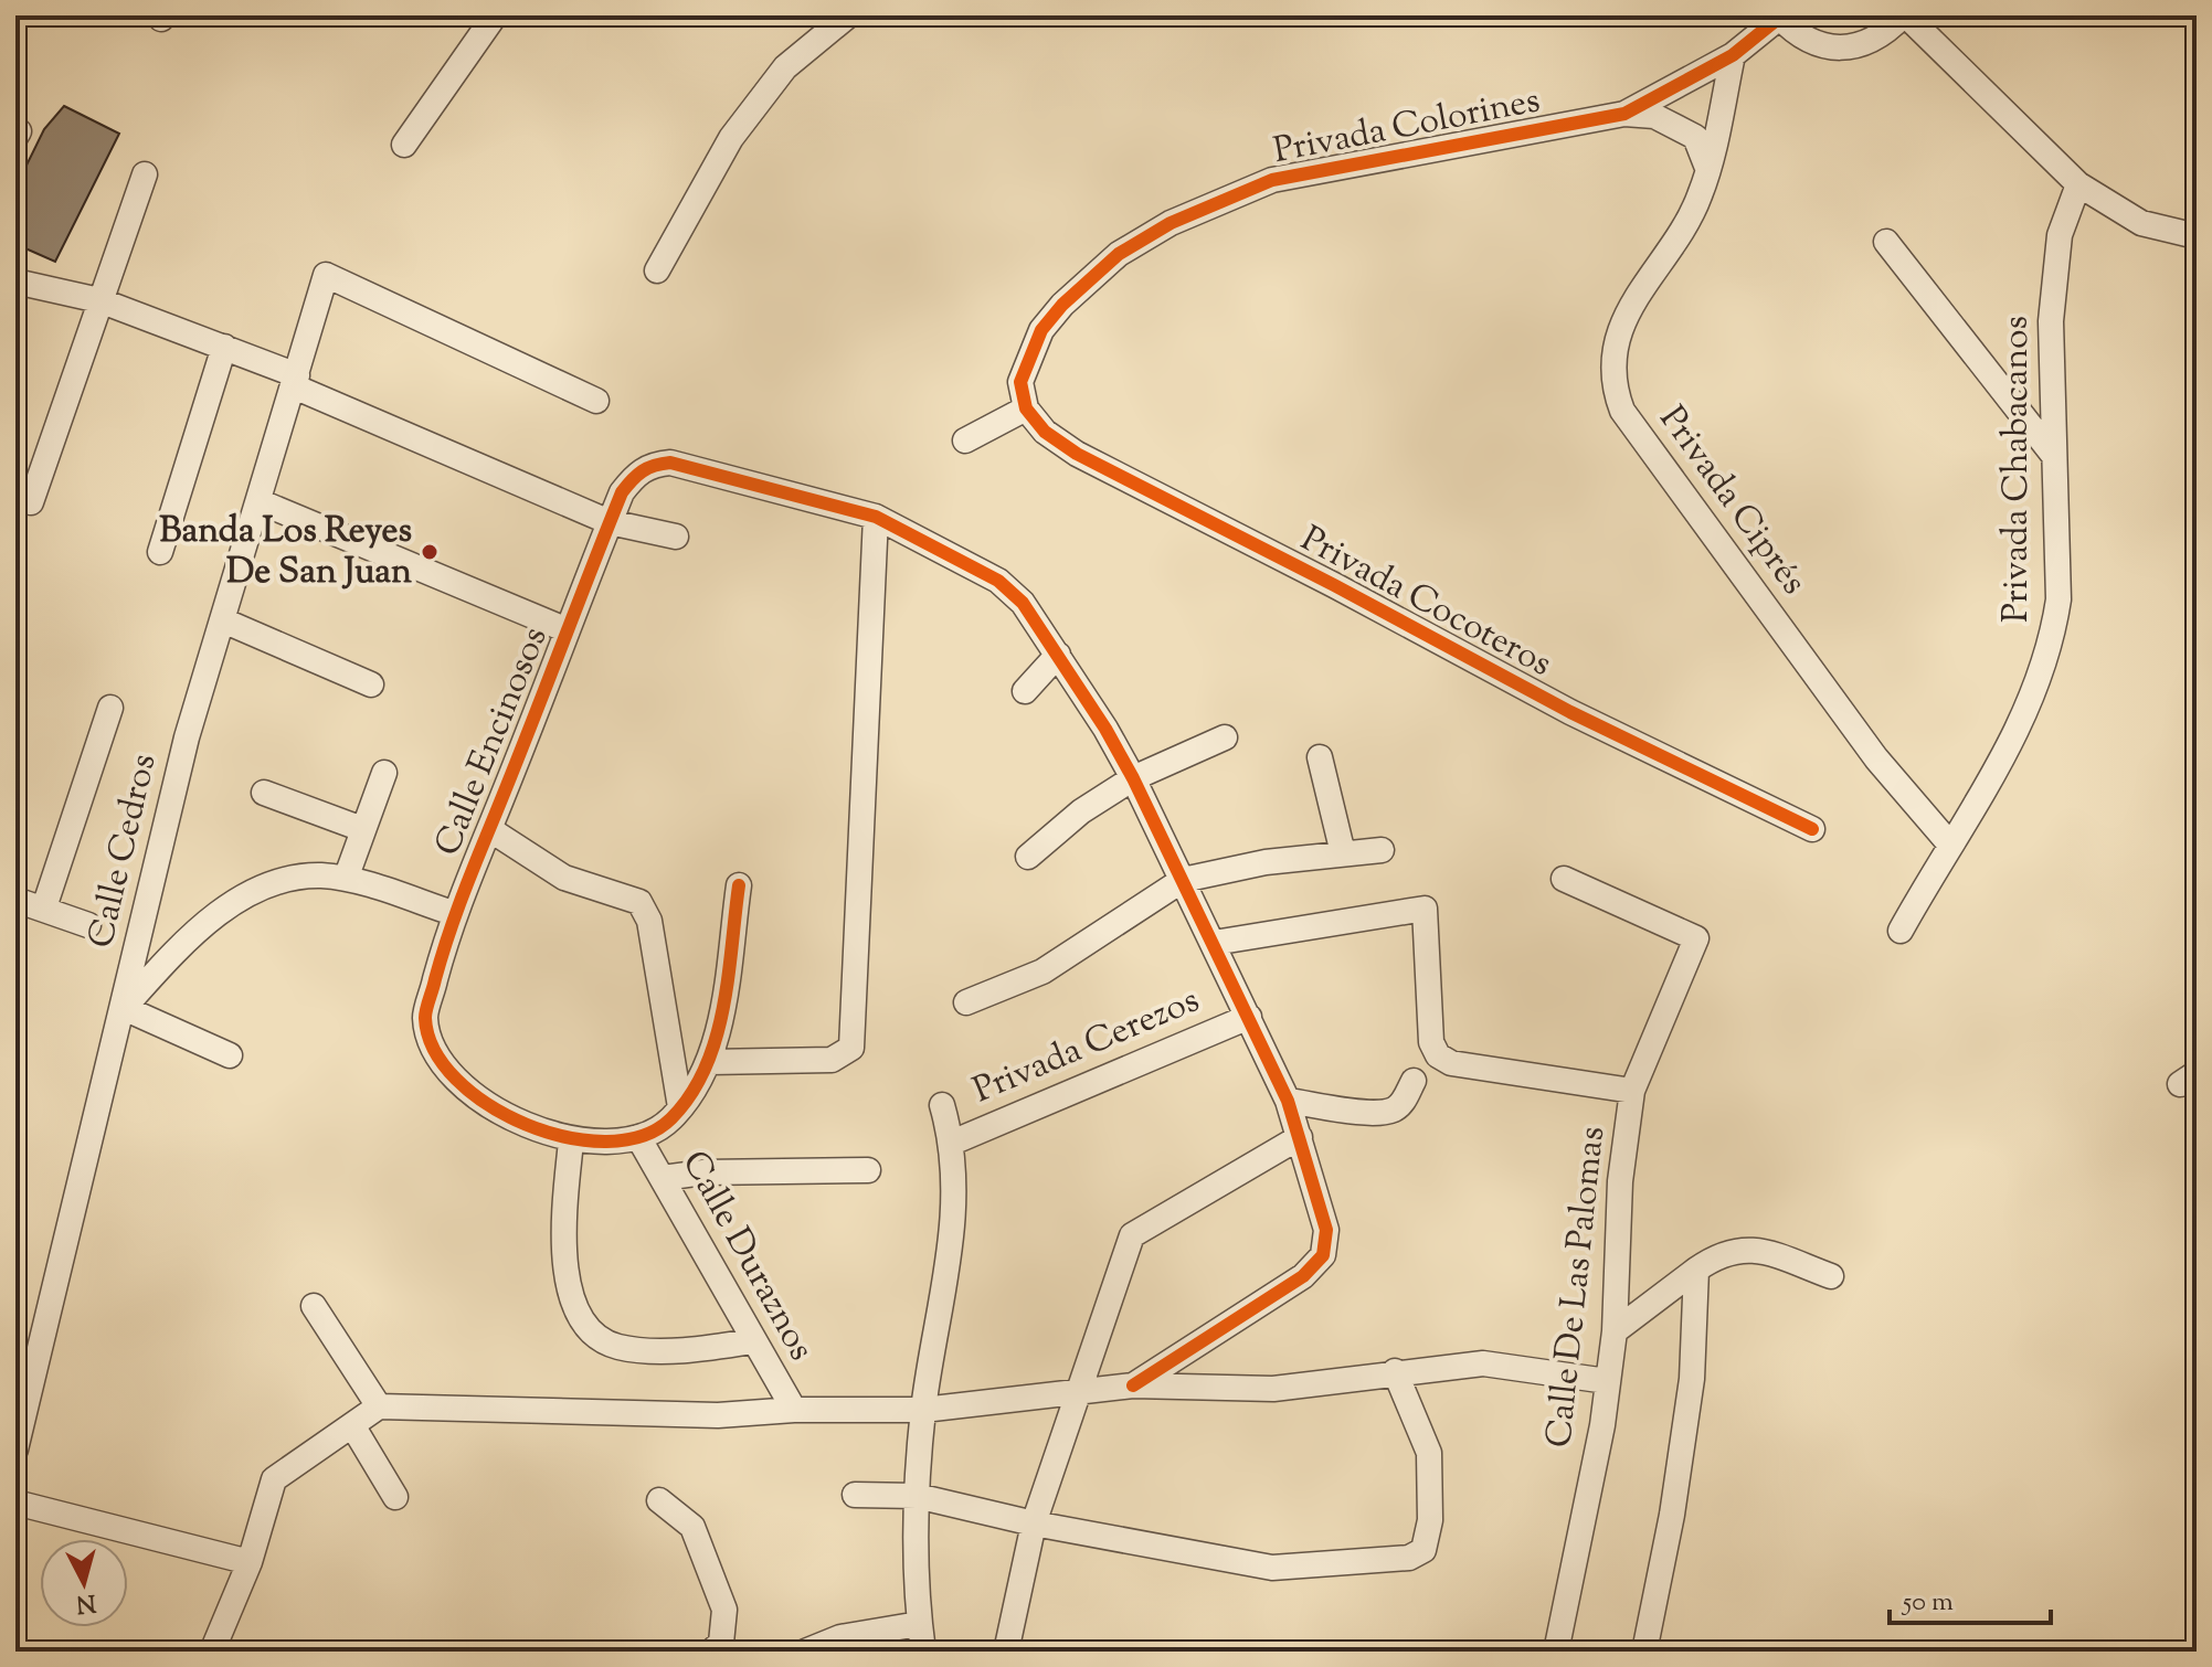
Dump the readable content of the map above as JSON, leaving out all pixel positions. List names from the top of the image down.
{
  "streets": {
    "street": [
      "Privada Colorines",
      "Privada Chabacanos",
      "Privada Ciprés",
      "Privada Cocoteros",
      "Calle Encinosos",
      "Calle Cedros",
      "Privada Cerezos",
      "Calle Duraznos",
      "Calle De Las Palomas"
    ]
  },
  "crossings": [
    ["Privada Colorines", "Privada Ciprés"],
    ["Privada Colorines", "Privada Cocoteros"],
    ["Privada Chabacanos", "Privada Ciprés"],
    ["Calle Encinosos", "Privada Cerezos"],
    ["Calle Encinosos", "Calle Duraznos"]
  ],
  "places": ["Banda Los Reyes De San Juan"],
  "scale_bar": "50 m",
  "north": "bottom"
}
